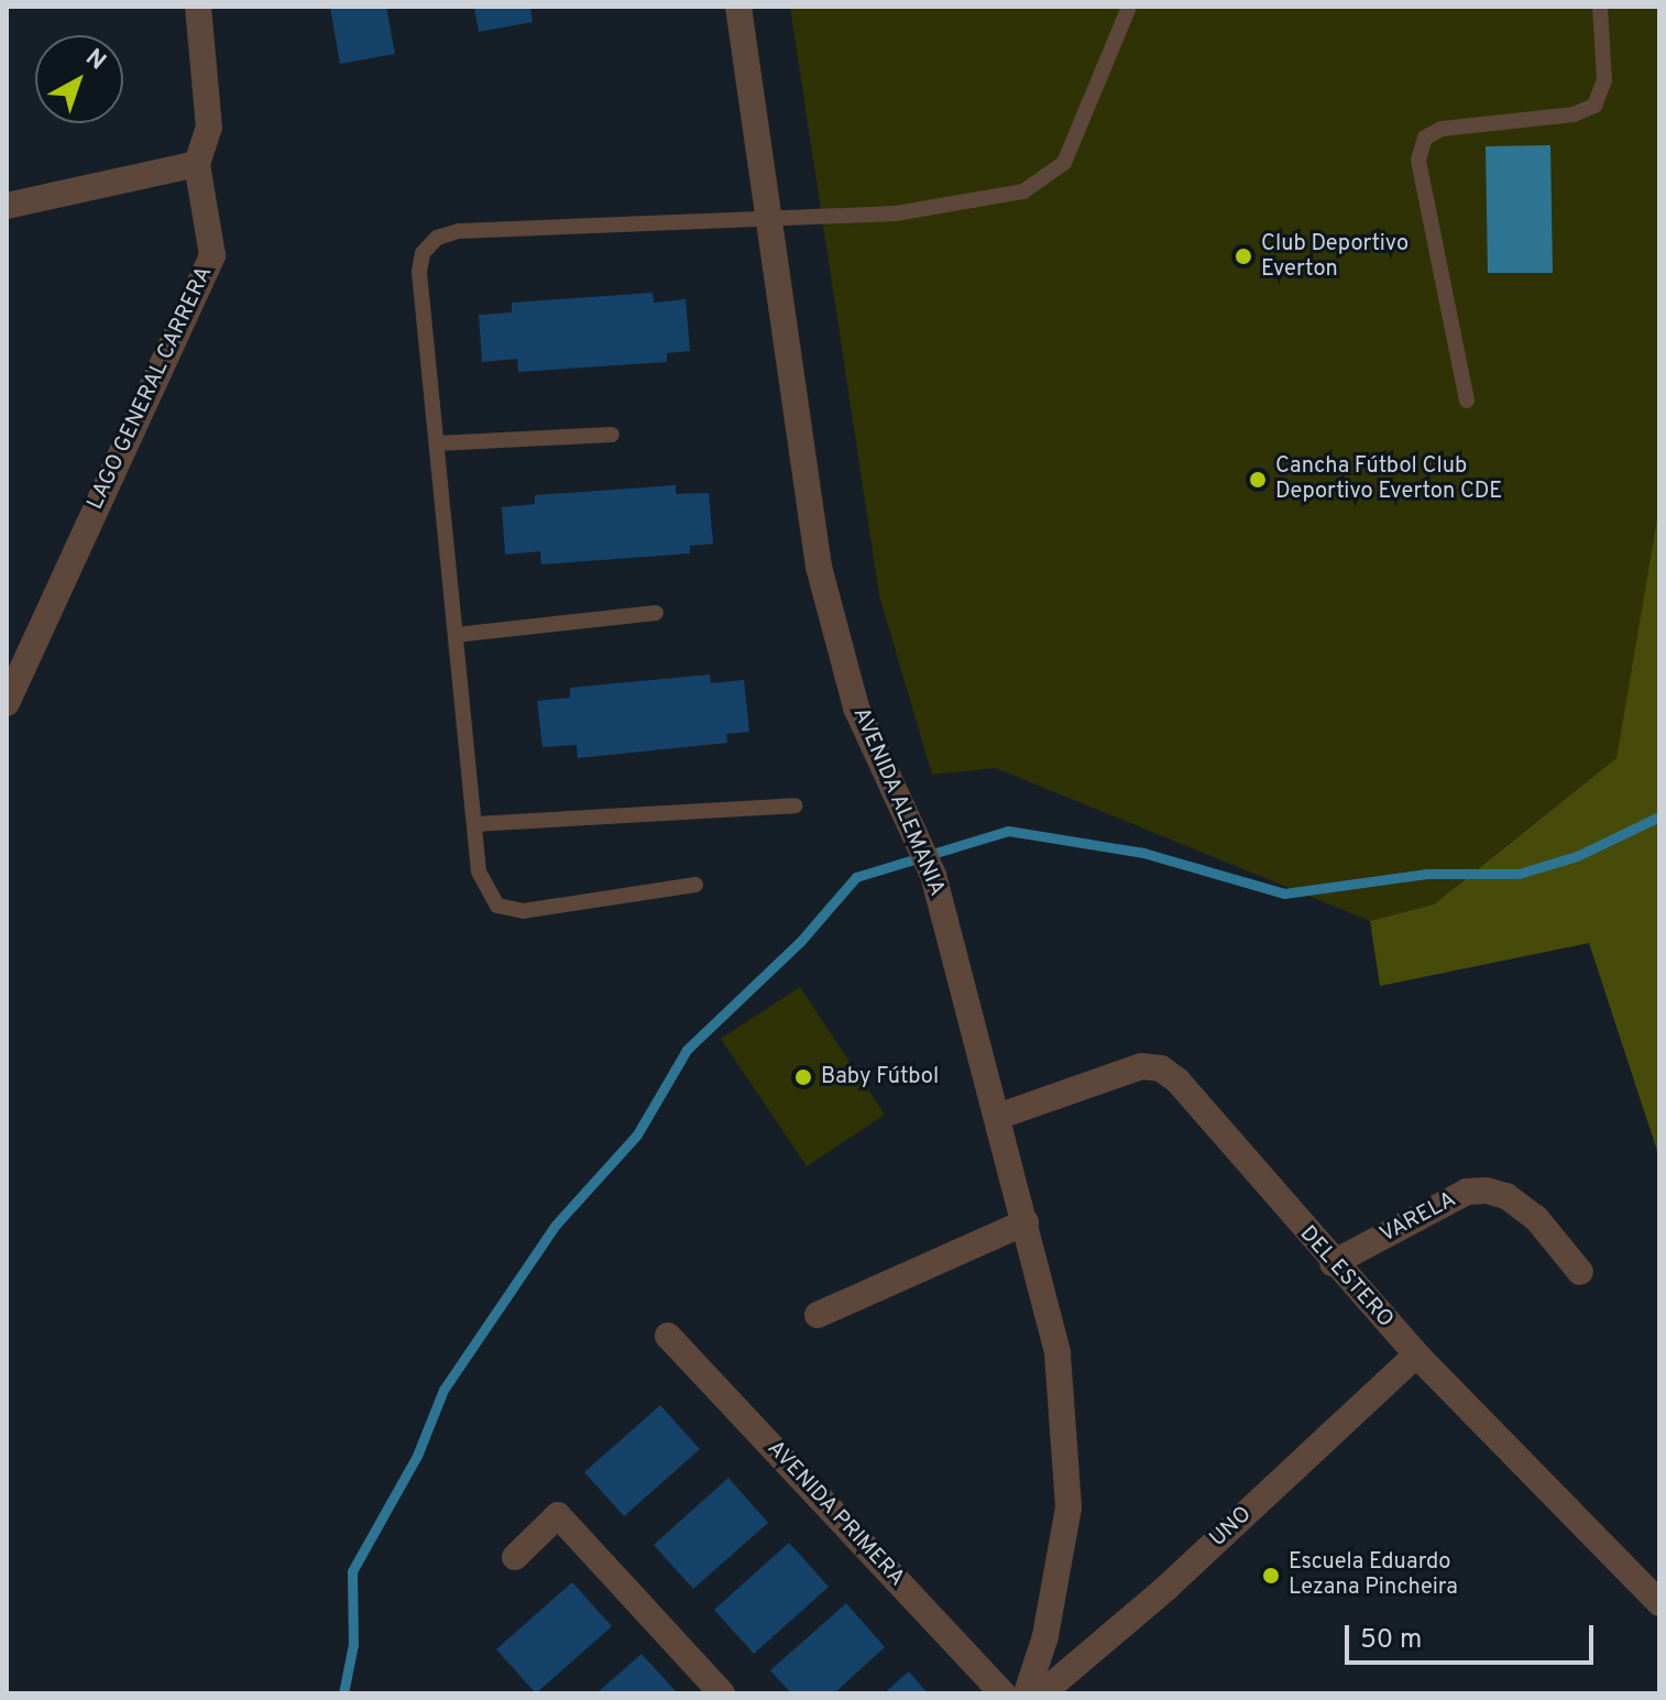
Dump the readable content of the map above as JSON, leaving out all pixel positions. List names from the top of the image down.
{
  "streets": {
    "street": [
      "LAGO GENERAL CARRERA",
      "AVENIDA ALEMANIA",
      "VARELA",
      "DEL ESTERO",
      "AVENIDA PRIMERA",
      "UNO"
    ]
  },
  "crossings": [
    ["AVENIDA ALEMANIA", "DEL ESTERO"],
    ["VARELA", "DEL ESTERO"],
    ["DEL ESTERO", "UNO"]
  ],
  "places": [
    "Club Deportivo Everton",
    "Cancha Fútbol Club Deportivo Everton CDE",
    "Baby Fútbol",
    "Escuela Eduardo Lezana Pincheira"
  ],
  "scale_bar": "50 m",
  "north": "top right"
}
